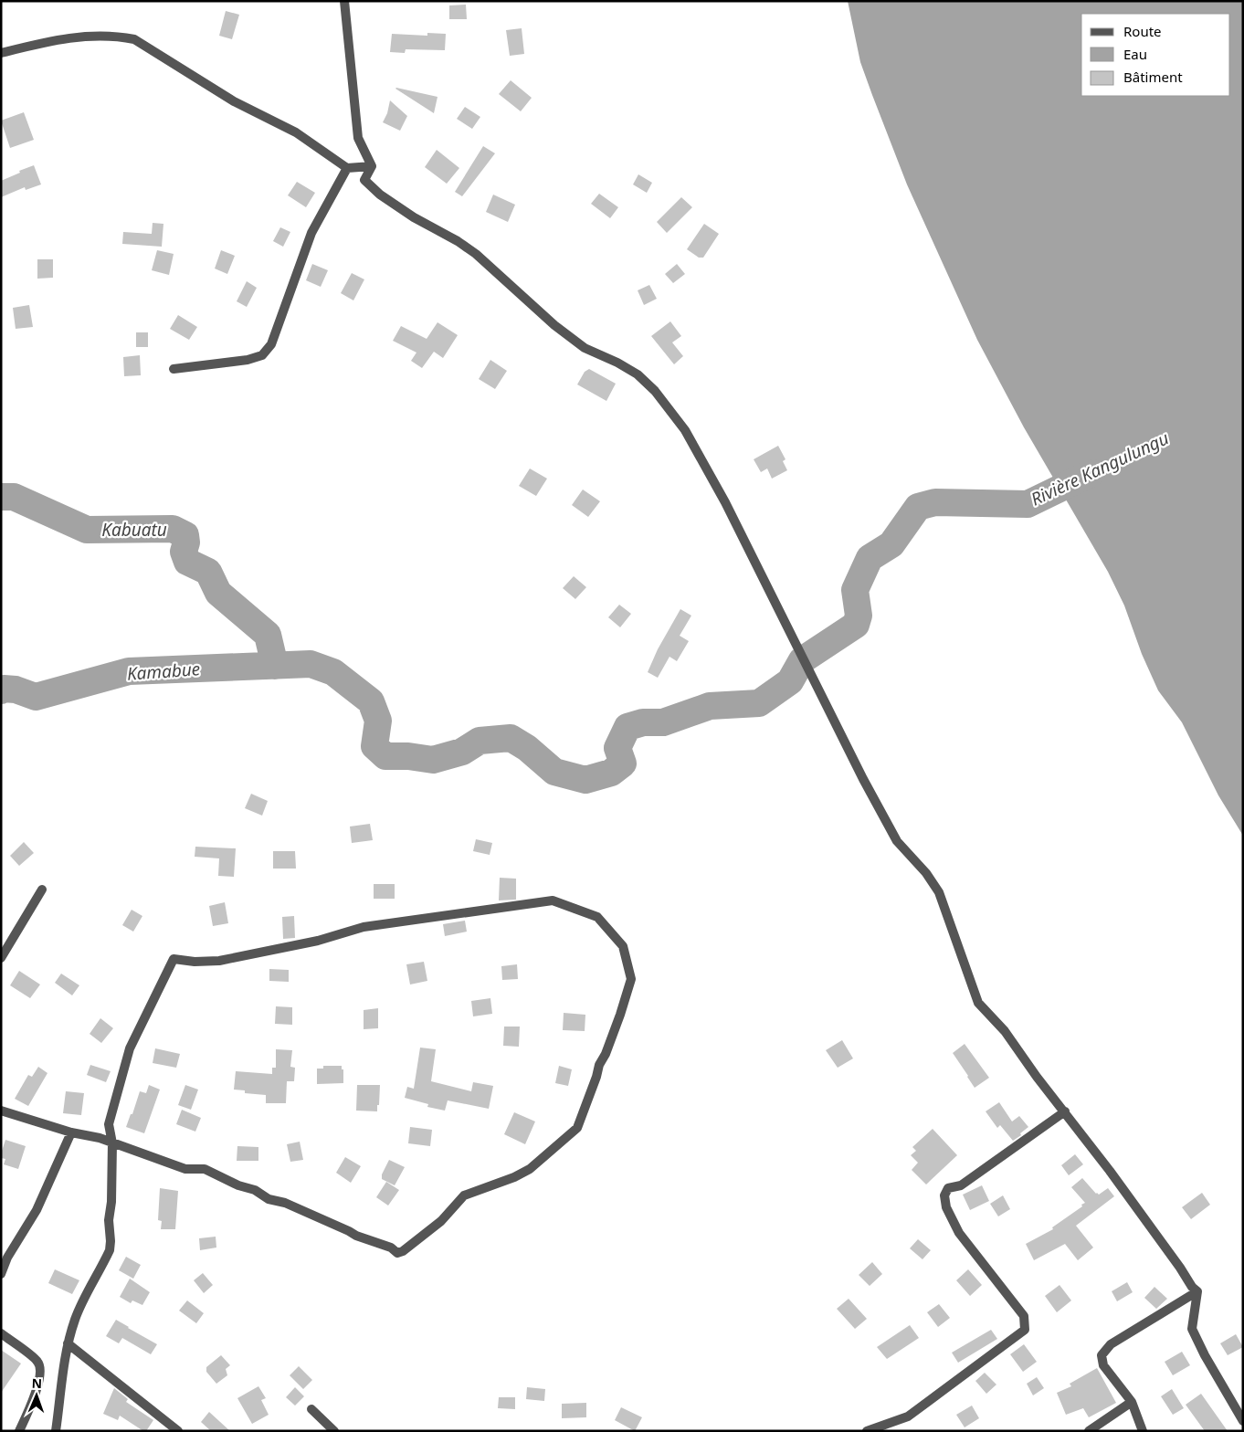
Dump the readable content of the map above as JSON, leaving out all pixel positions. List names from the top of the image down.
{
  "water": ["Rivière Kangulungu", "Kabuatu", "Kamabue"],
  "legend": ["Route", "Eau", "Bâtiment"],
  "north": "top"
}
